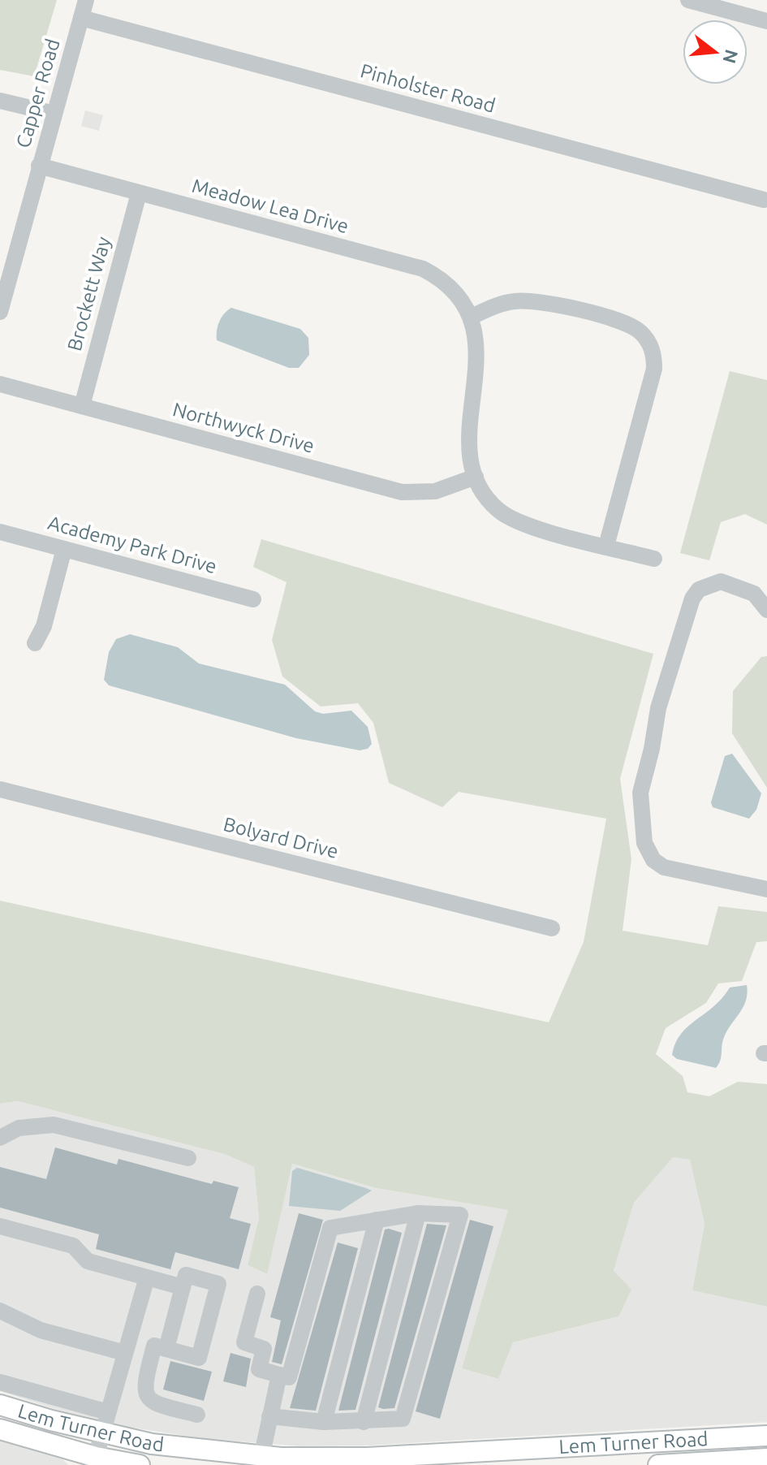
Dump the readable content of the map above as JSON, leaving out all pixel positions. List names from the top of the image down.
{
  "streets": {
    "main road": ["Lem Turner Road"],
    "street": [
      "Pinholster Road",
      "Capper Road",
      "Meadow Lea Drive",
      "Brockett Way",
      "Northwyck Drive",
      "Academy Park Drive",
      "Bolyard Drive"
    ]
  },
  "crossings": [
    ["Pinholster Road", "Capper Road"],
    ["Capper Road", "Meadow Lea Drive"],
    ["Meadow Lea Drive", "Brockett Way"],
    ["Brockett Way", "Northwyck Drive"]
  ],
  "north": "right"
}
